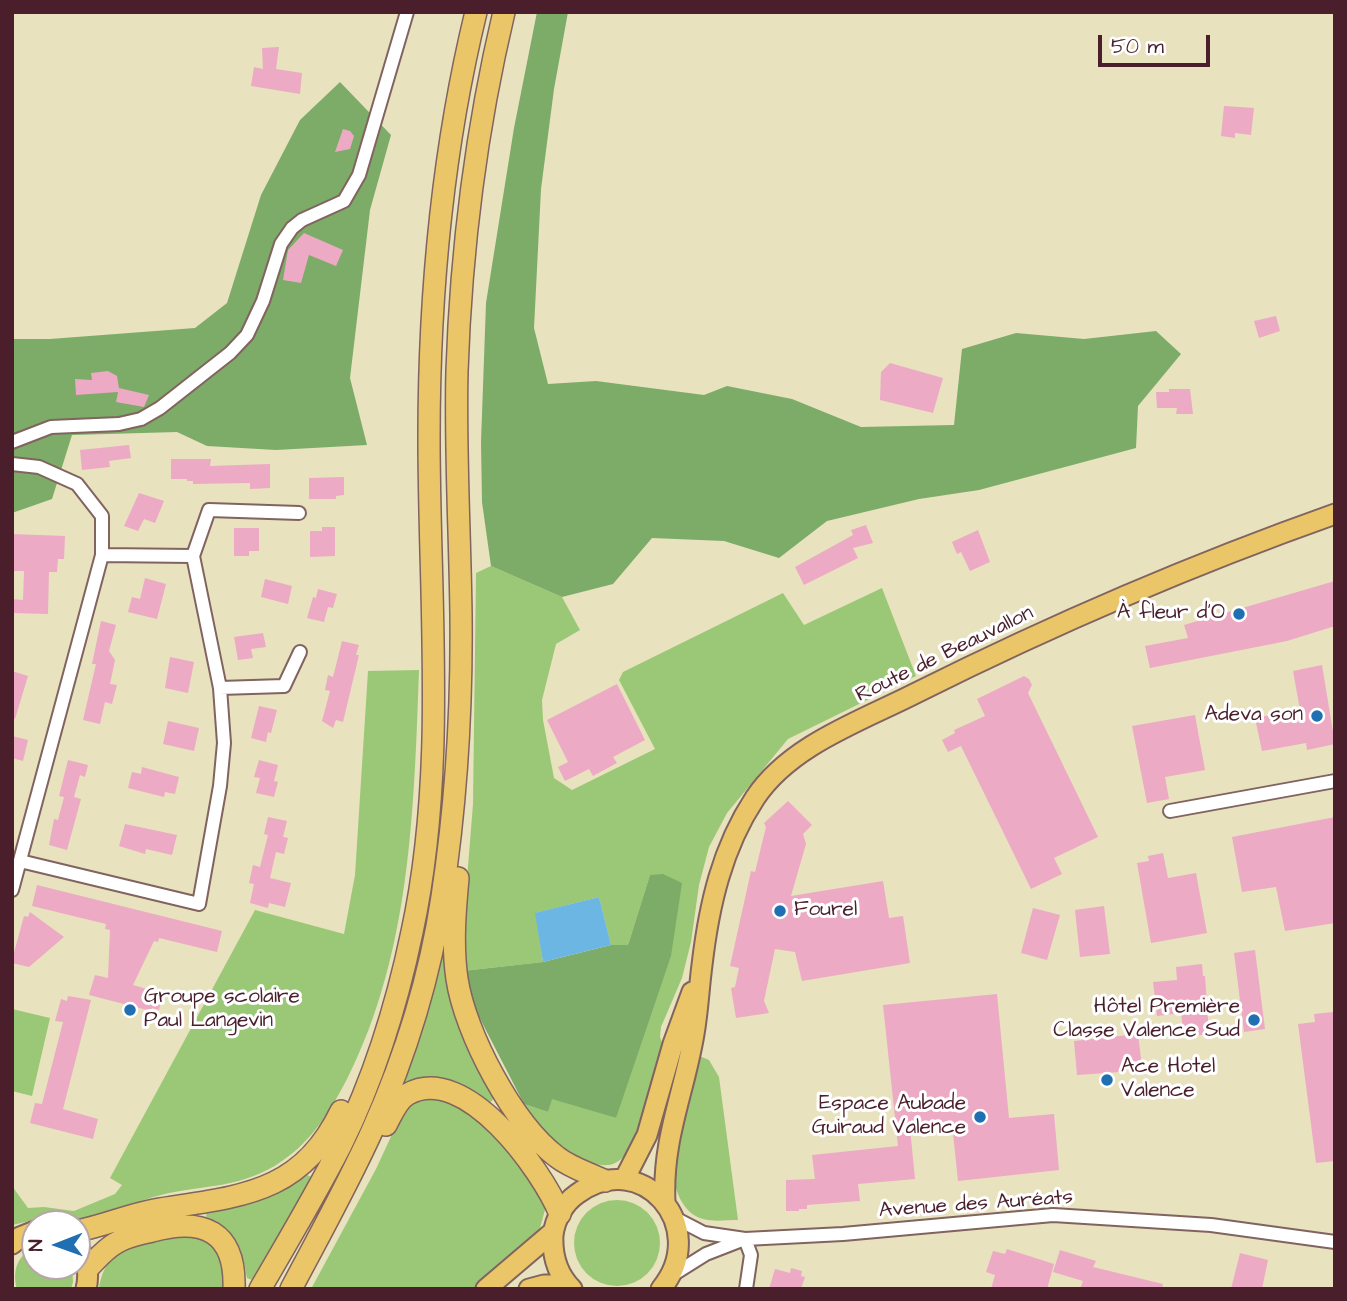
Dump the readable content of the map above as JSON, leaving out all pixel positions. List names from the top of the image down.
{
  "streets": {
    "main road": ["Route de Beauvallon"],
    "street": ["Avenue des Auréats"]
  },
  "places": [
    "À fleur d'O",
    "Adeva son",
    "Fourel",
    "Groupe scolaire Paul Langevin",
    "Hôtel Première Classe Valence Sud",
    "Ace Hotel Valence",
    "Espace Aubade Guiraud Valence"
  ],
  "scale_bar": "50 m",
  "north": "left"
}
